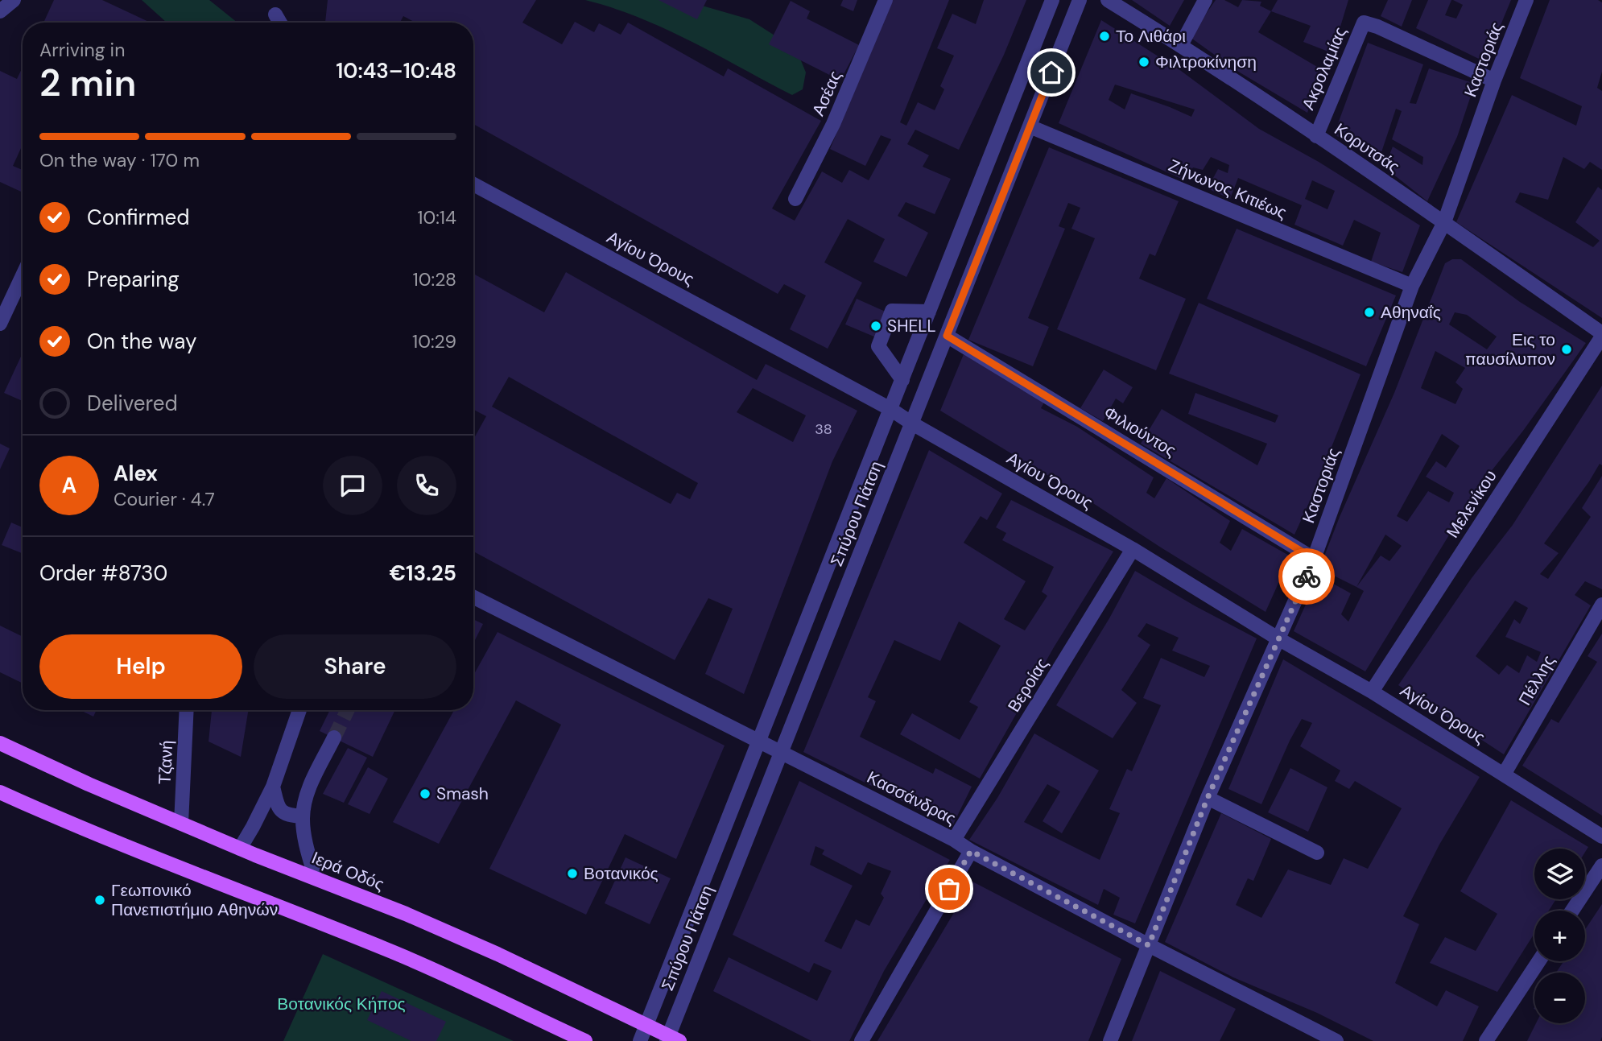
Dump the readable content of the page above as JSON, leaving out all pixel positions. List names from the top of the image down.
{
  "streets": {
    "main road": ["Ιερά Οδός"],
    "street": [
      "Καστοριάς",
      "Ακρολαμίας",
      "Ασέας",
      "Κορυτσάς",
      "Ζήνωνος Κιτιέως",
      "Αγίου Όρους",
      "Φιλιούντος",
      "Μελενίκου",
      "Σπύρου Πάτση",
      "Πέλλης",
      "Βεροίας",
      "Τζανή",
      "Κασσάνδρας"
    ]
  },
  "crossings": [
    ["Καστοριάς", "Ακρολαμίας"],
    ["Καστοριάς", "Κορυτσάς"],
    ["Καστοριάς", "Ζήνωνος Κιτιέως"],
    ["Καστοριάς", "Αγίου Όρους"],
    ["Καστοριάς", "Φιλιούντος"],
    ["Καστοριάς", "Κασσάνδρας"],
    ["Ακρολαμίας", "Κορυτσάς"],
    ["Κορυτσάς", "Μελενίκου"],
    ["Ζήνωνος Κιτιέως", "Σπύρου Πάτση"],
    ["Αγίου Όρους", "Μελενίκου"],
    ["Αγίου Όρους", "Σπύρου Πάτση"],
    ["Αγίου Όρους", "Πέλλης"],
    ["Αγίου Όρους", "Βεροίας"],
    ["Φιλιούντος", "Σπύρου Πάτση"],
    ["Σπύρου Πάτση", "Κασσάνδρας"],
    ["Σπύρου Πάτση", "Ιερά Οδός"],
    ["Βεροίας", "Κασσάνδρας"],
    ["Τζανή", "Ιερά Οδός"]
  ],
  "parks": ["Βοτανικός Κήπος"],
  "places": [
    "Το Λιθάρι",
    "Φιλτροκίνηση",
    "Αθηναΐς",
    "SHELL",
    "Εις το παυσίλυπον",
    "Smash",
    "Βοτανικός",
    "Γεωπονικό Πανεπιστήμιο Αθηνών"
  ],
  "house_numbers": ["38"],
  "page": {
    "heading": ["2 min", "Arriving in", "10:43–10:48"],
    "panel": [
      "Alex",
      "Courier · 4.7",
      "Order #8730",
      "€13.25"
    ],
    "bar": "On the way · 170 m",
    "list": [
      ["Confirmed", "10:14"],
      ["Preparing", "10:28"],
      ["On the way", "10:29"],
      "Delivered"
    ],
    "round": "A",
    "buttons": ["Help", "Share"],
    "map_buttons": ["+", "−"]
  }
}
